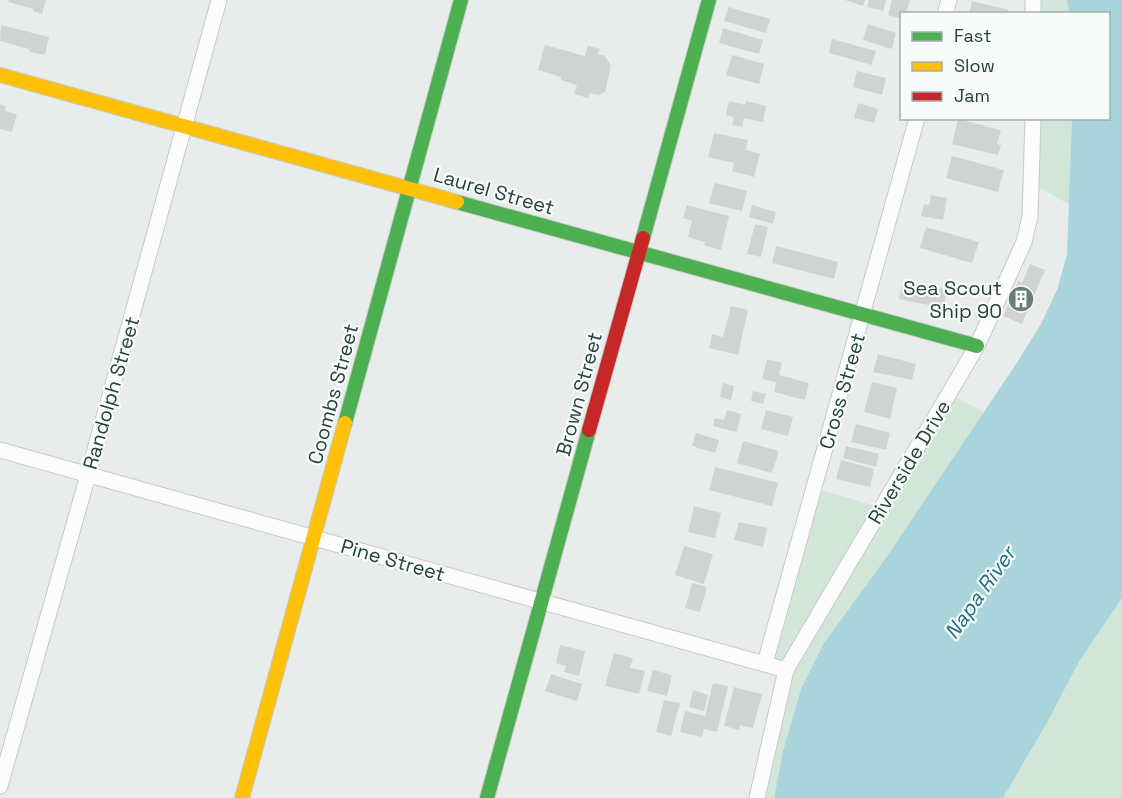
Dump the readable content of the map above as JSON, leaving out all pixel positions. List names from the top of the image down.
{
  "streets": {
    "street": [
      "Laurel Street",
      "Cross Street",
      "Randolph Street",
      "Coombs Street",
      "Brown Street",
      "Riverside Drive",
      "Pine Street"
    ]
  },
  "crossings": [
    ["Laurel Street", "Cross Street"],
    ["Laurel Street", "Randolph Street"],
    ["Laurel Street", "Coombs Street"],
    ["Laurel Street", "Brown Street"],
    ["Laurel Street", "Riverside Drive"],
    ["Cross Street", "Pine Street"],
    ["Randolph Street", "Pine Street"],
    ["Coombs Street", "Pine Street"],
    ["Brown Street", "Pine Street"],
    ["Riverside Drive", "Pine Street"]
  ],
  "water": ["Napa River"],
  "places": {
    "building": ["Sea Scout Ship 90"]
  },
  "legend": ["Fast", "Slow", "Jam"]
}
